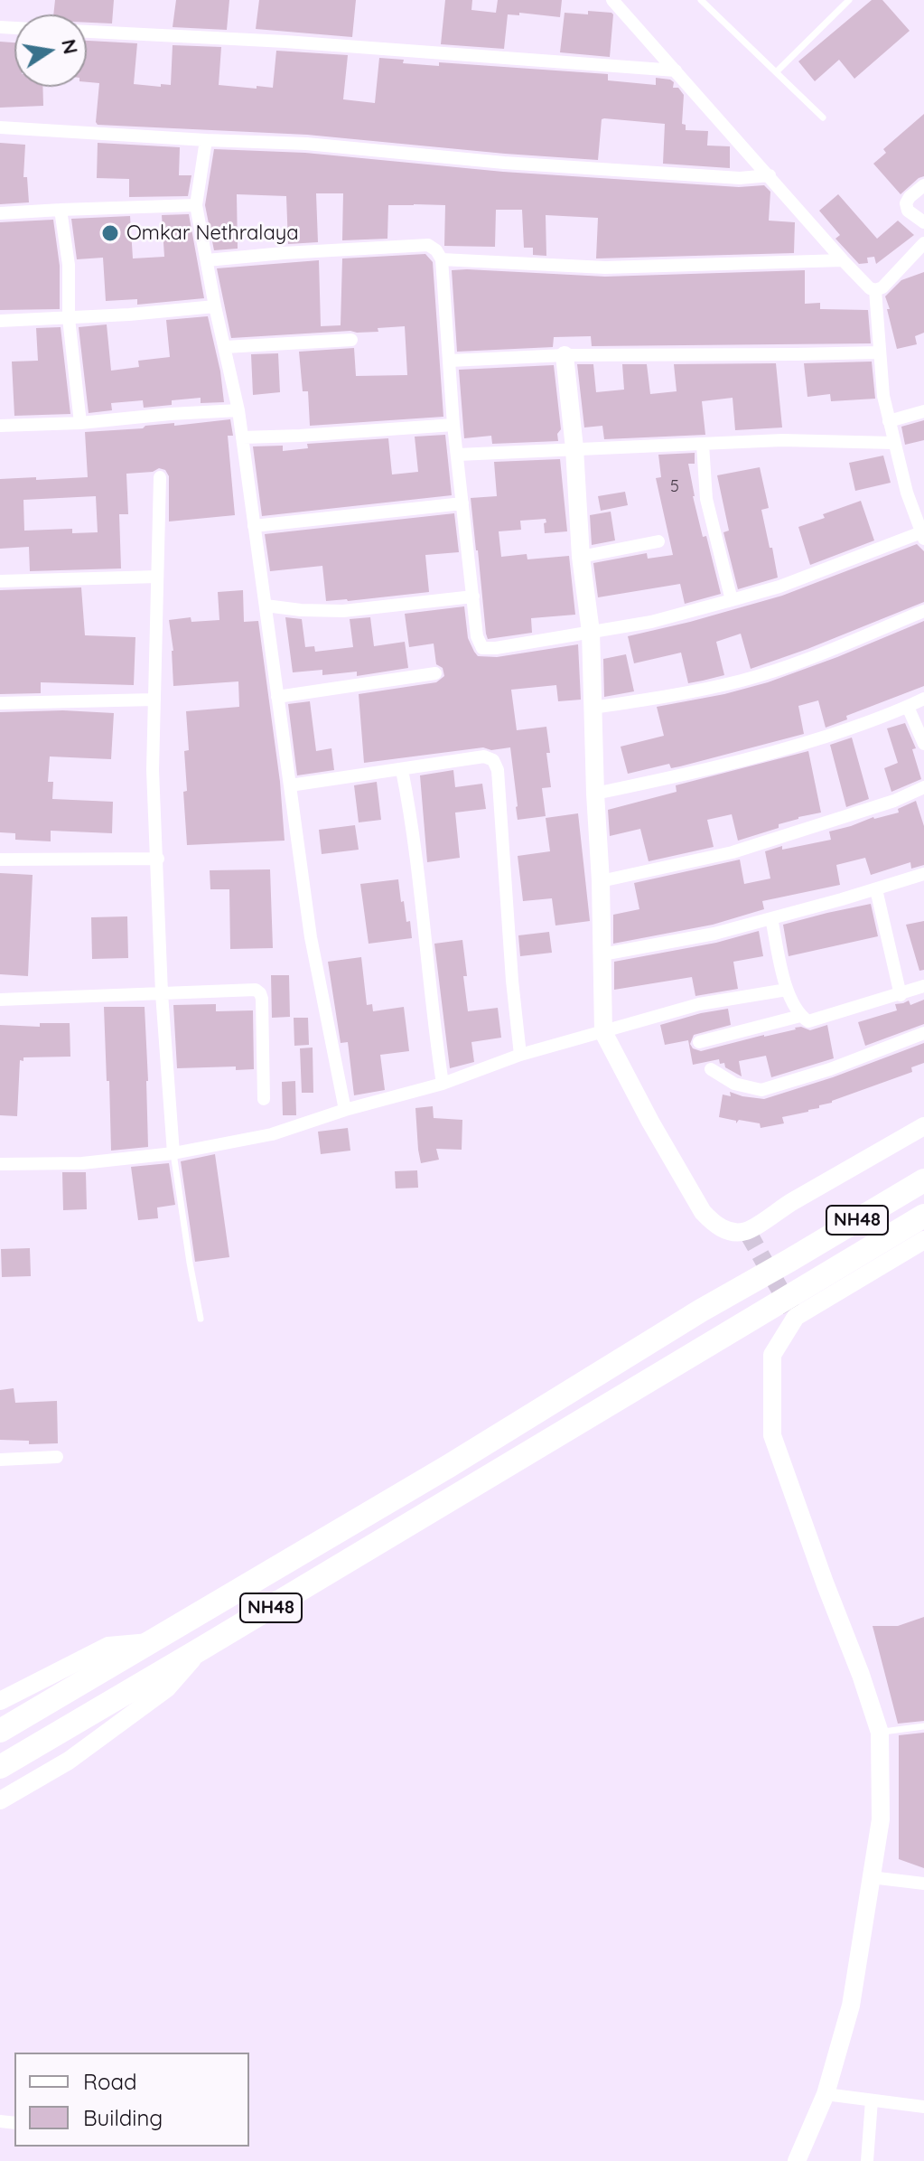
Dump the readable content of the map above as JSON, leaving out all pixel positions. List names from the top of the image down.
{
  "streets": {
    "highway": ["NH48"]
  },
  "places": ["Omkar Nethralaya"],
  "house_numbers": ["5"],
  "legend": ["Road", "Building"],
  "north": "right"
}
